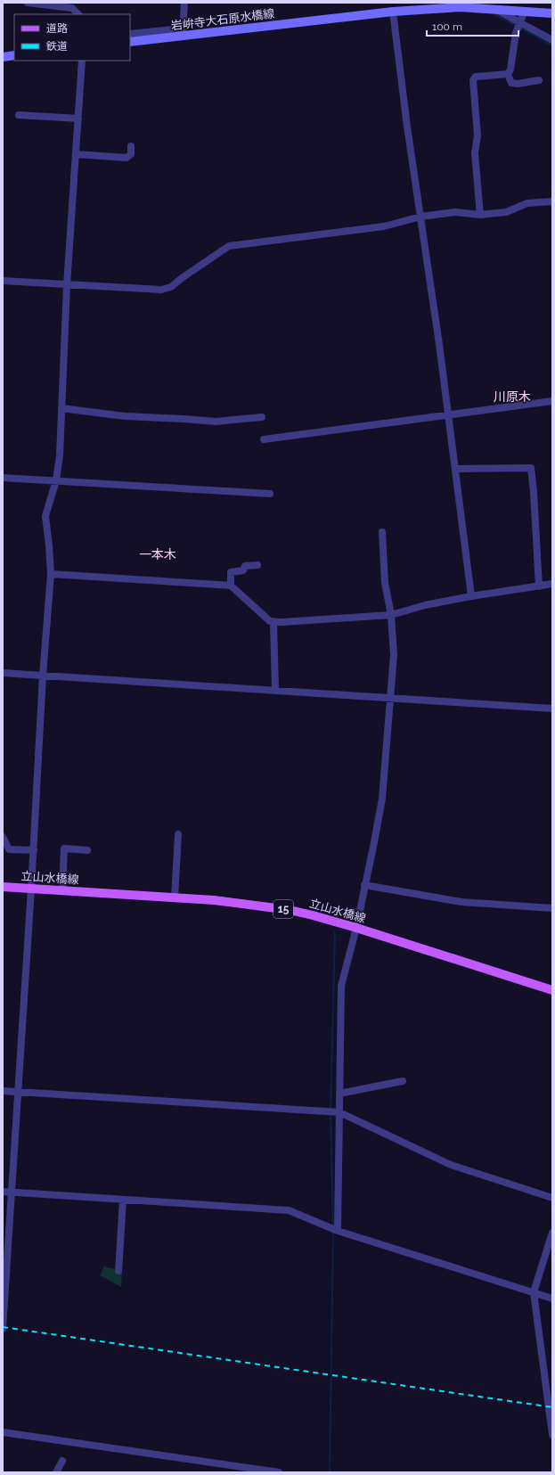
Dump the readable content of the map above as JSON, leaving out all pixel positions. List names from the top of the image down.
{
  "streets": {
    "main road": ["岩峅寺大石原水橋線", "立山水橋線", "15"]
  },
  "districts": ["川原木", "一本木"],
  "legend": ["道路", "鉄道"],
  "scale_bar": "100 m"
}
